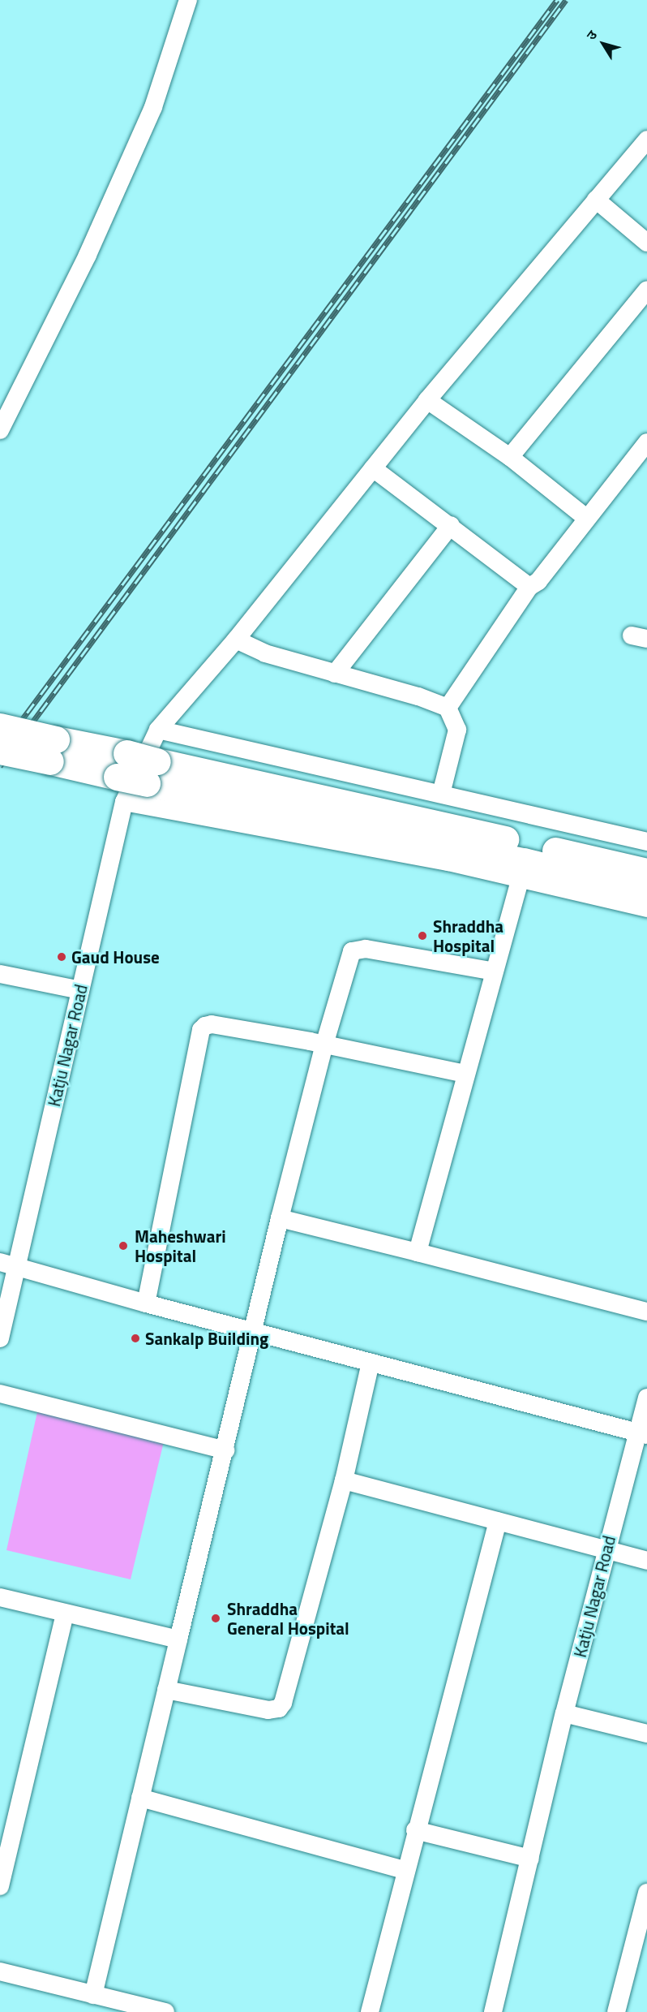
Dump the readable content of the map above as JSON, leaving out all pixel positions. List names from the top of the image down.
{
  "streets": {
    "street": ["Katju Nagar Road"]
  },
  "places": [
    "Shraddha Hospital",
    "Gaud House",
    "Maheshwari Hospital",
    "Sankalp Building",
    "Shraddha General Hospital"
  ],
  "north": "top left"
}
